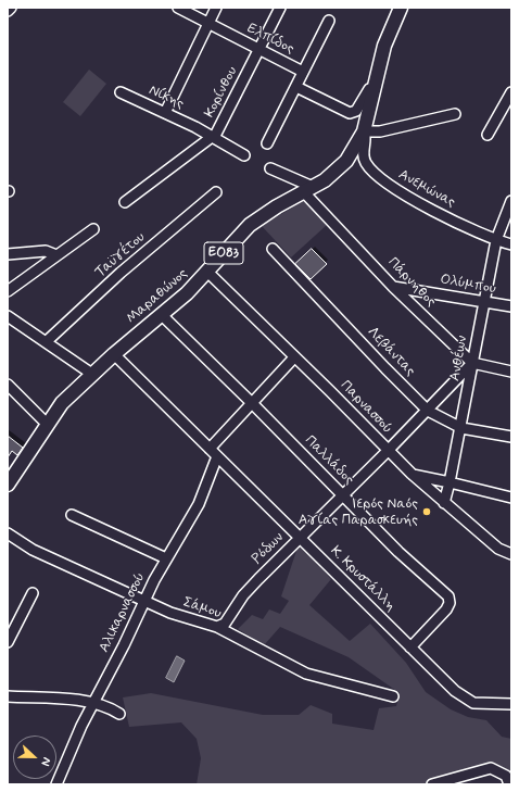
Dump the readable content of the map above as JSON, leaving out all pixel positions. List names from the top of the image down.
{
  "streets": {
    "main road": ["ΕΟ83", "Μαραθώνος"],
    "street": [
      "Ελπίδος",
      "Κορίνθου",
      "Νίκης",
      "Ανεμώνας",
      "Ταϋγέτου",
      "Πάρνηθος",
      "Ολύμπου",
      "Λεβάντας",
      "Ανθέων",
      "Παρνασσού",
      "Παλλάδος",
      "Ρόδων",
      "Κ. Κρυστάλλη",
      "Σάμου",
      "Αλικαρνασσού"
    ]
  },
  "crossings": [
    ["Ελπίδος", "Κορίνθου"],
    ["Κορίνθου", "Νίκης"],
    ["Ανεμώνας", "Μαραθώνος"],
    ["Ανεμώνας", "Ανθέων"],
    ["Πάρνηθος", "Ολύμπου"],
    ["Πάρνηθος", "Μαραθώνος"],
    ["Πάρνηθος", "Ανθέων"],
    ["Πάρνηθος", "Ρόδων"],
    ["Ολύμπου", "Ανθέων"],
    ["Μαραθώνος", "Παρνασσού"],
    ["Μαραθώνος", "Παλλάδος"],
    ["Μαραθώνος", "Κ. Κρυστάλλη"],
    ["Λεβάντας", "Ανθέων"],
    ["Λεβάντας", "Ρόδων"],
    ["Ανθέων", "Παρνασσού"],
    ["Ανθέων", "Ρόδων"],
    ["Παρνασσού", "Ρόδων"],
    ["Παλλάδος", "Ρόδων"],
    ["Παλλάδος", "Κ. Κρυστάλλη"],
    ["Ρόδων", "Κ. Κρυστάλλη"],
    ["Ρόδων", "Σάμου"],
    ["Κ. Κρυστάλλη", "Αλικαρνασσού"],
    ["Σάμου", "Αλικαρνασσού"]
  ],
  "places": ["Ιερός Ναός Αγίας Παρασκευής"],
  "north": "right"
}
